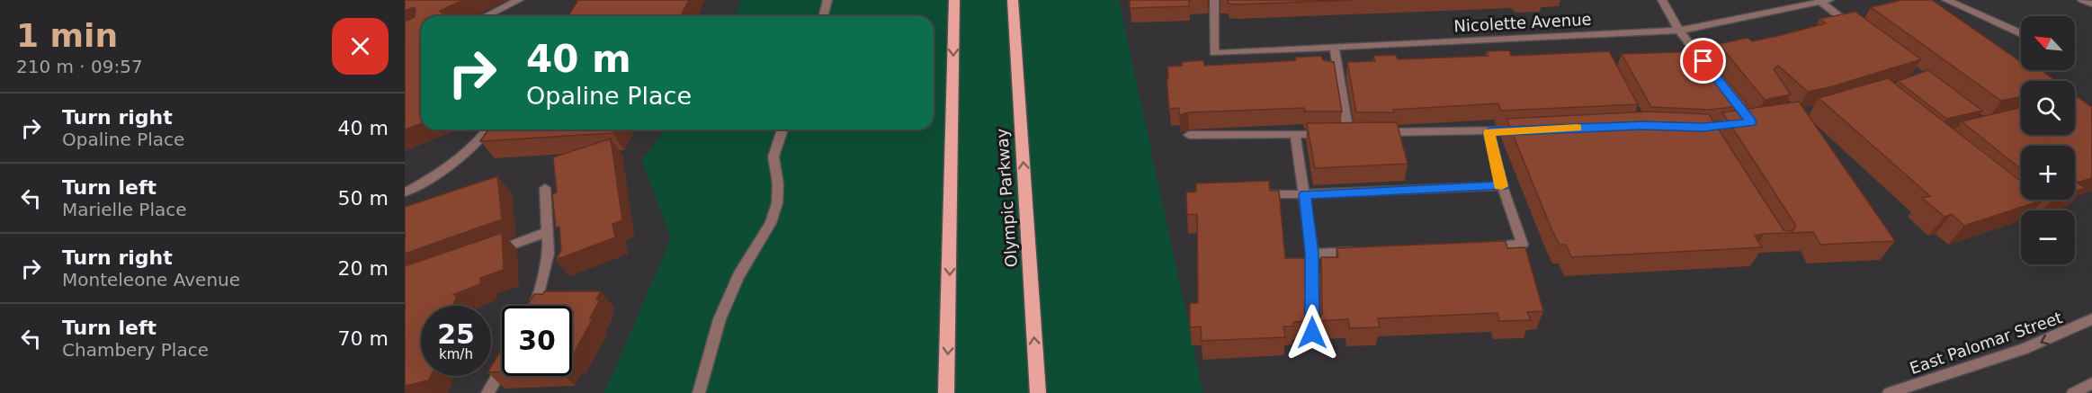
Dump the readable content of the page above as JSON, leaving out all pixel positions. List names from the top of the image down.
{
  "streets": {
    "main road": ["Olympic Parkway"],
    "street": ["Nicolette Avenue", "East Palomar Street"]
  },
  "one_way": ["East Palomar Street"],
  "north": "top left",
  "page": {
    "heading": ["1 min", "210 m · 09:57"],
    "map_buttons": ["+", "−"],
    "turn": ["40 m", "Opaline Place"],
    "list": [
      {
        "name": "Turn right",
        "note": "Opaline Place",
        "value": "40 m"
      },
      {
        "name": "Turn left",
        "note": "Marielle Place",
        "value": "50 m"
      },
      {
        "name": "Turn right",
        "note": "Monteleone Avenue",
        "value": "20 m"
      },
      {
        "name": "Turn left",
        "note": "Chambery Place",
        "value": "70 m"
      }
    ],
    "speed": "25 km/h",
    "limit": "30"
  }
}
